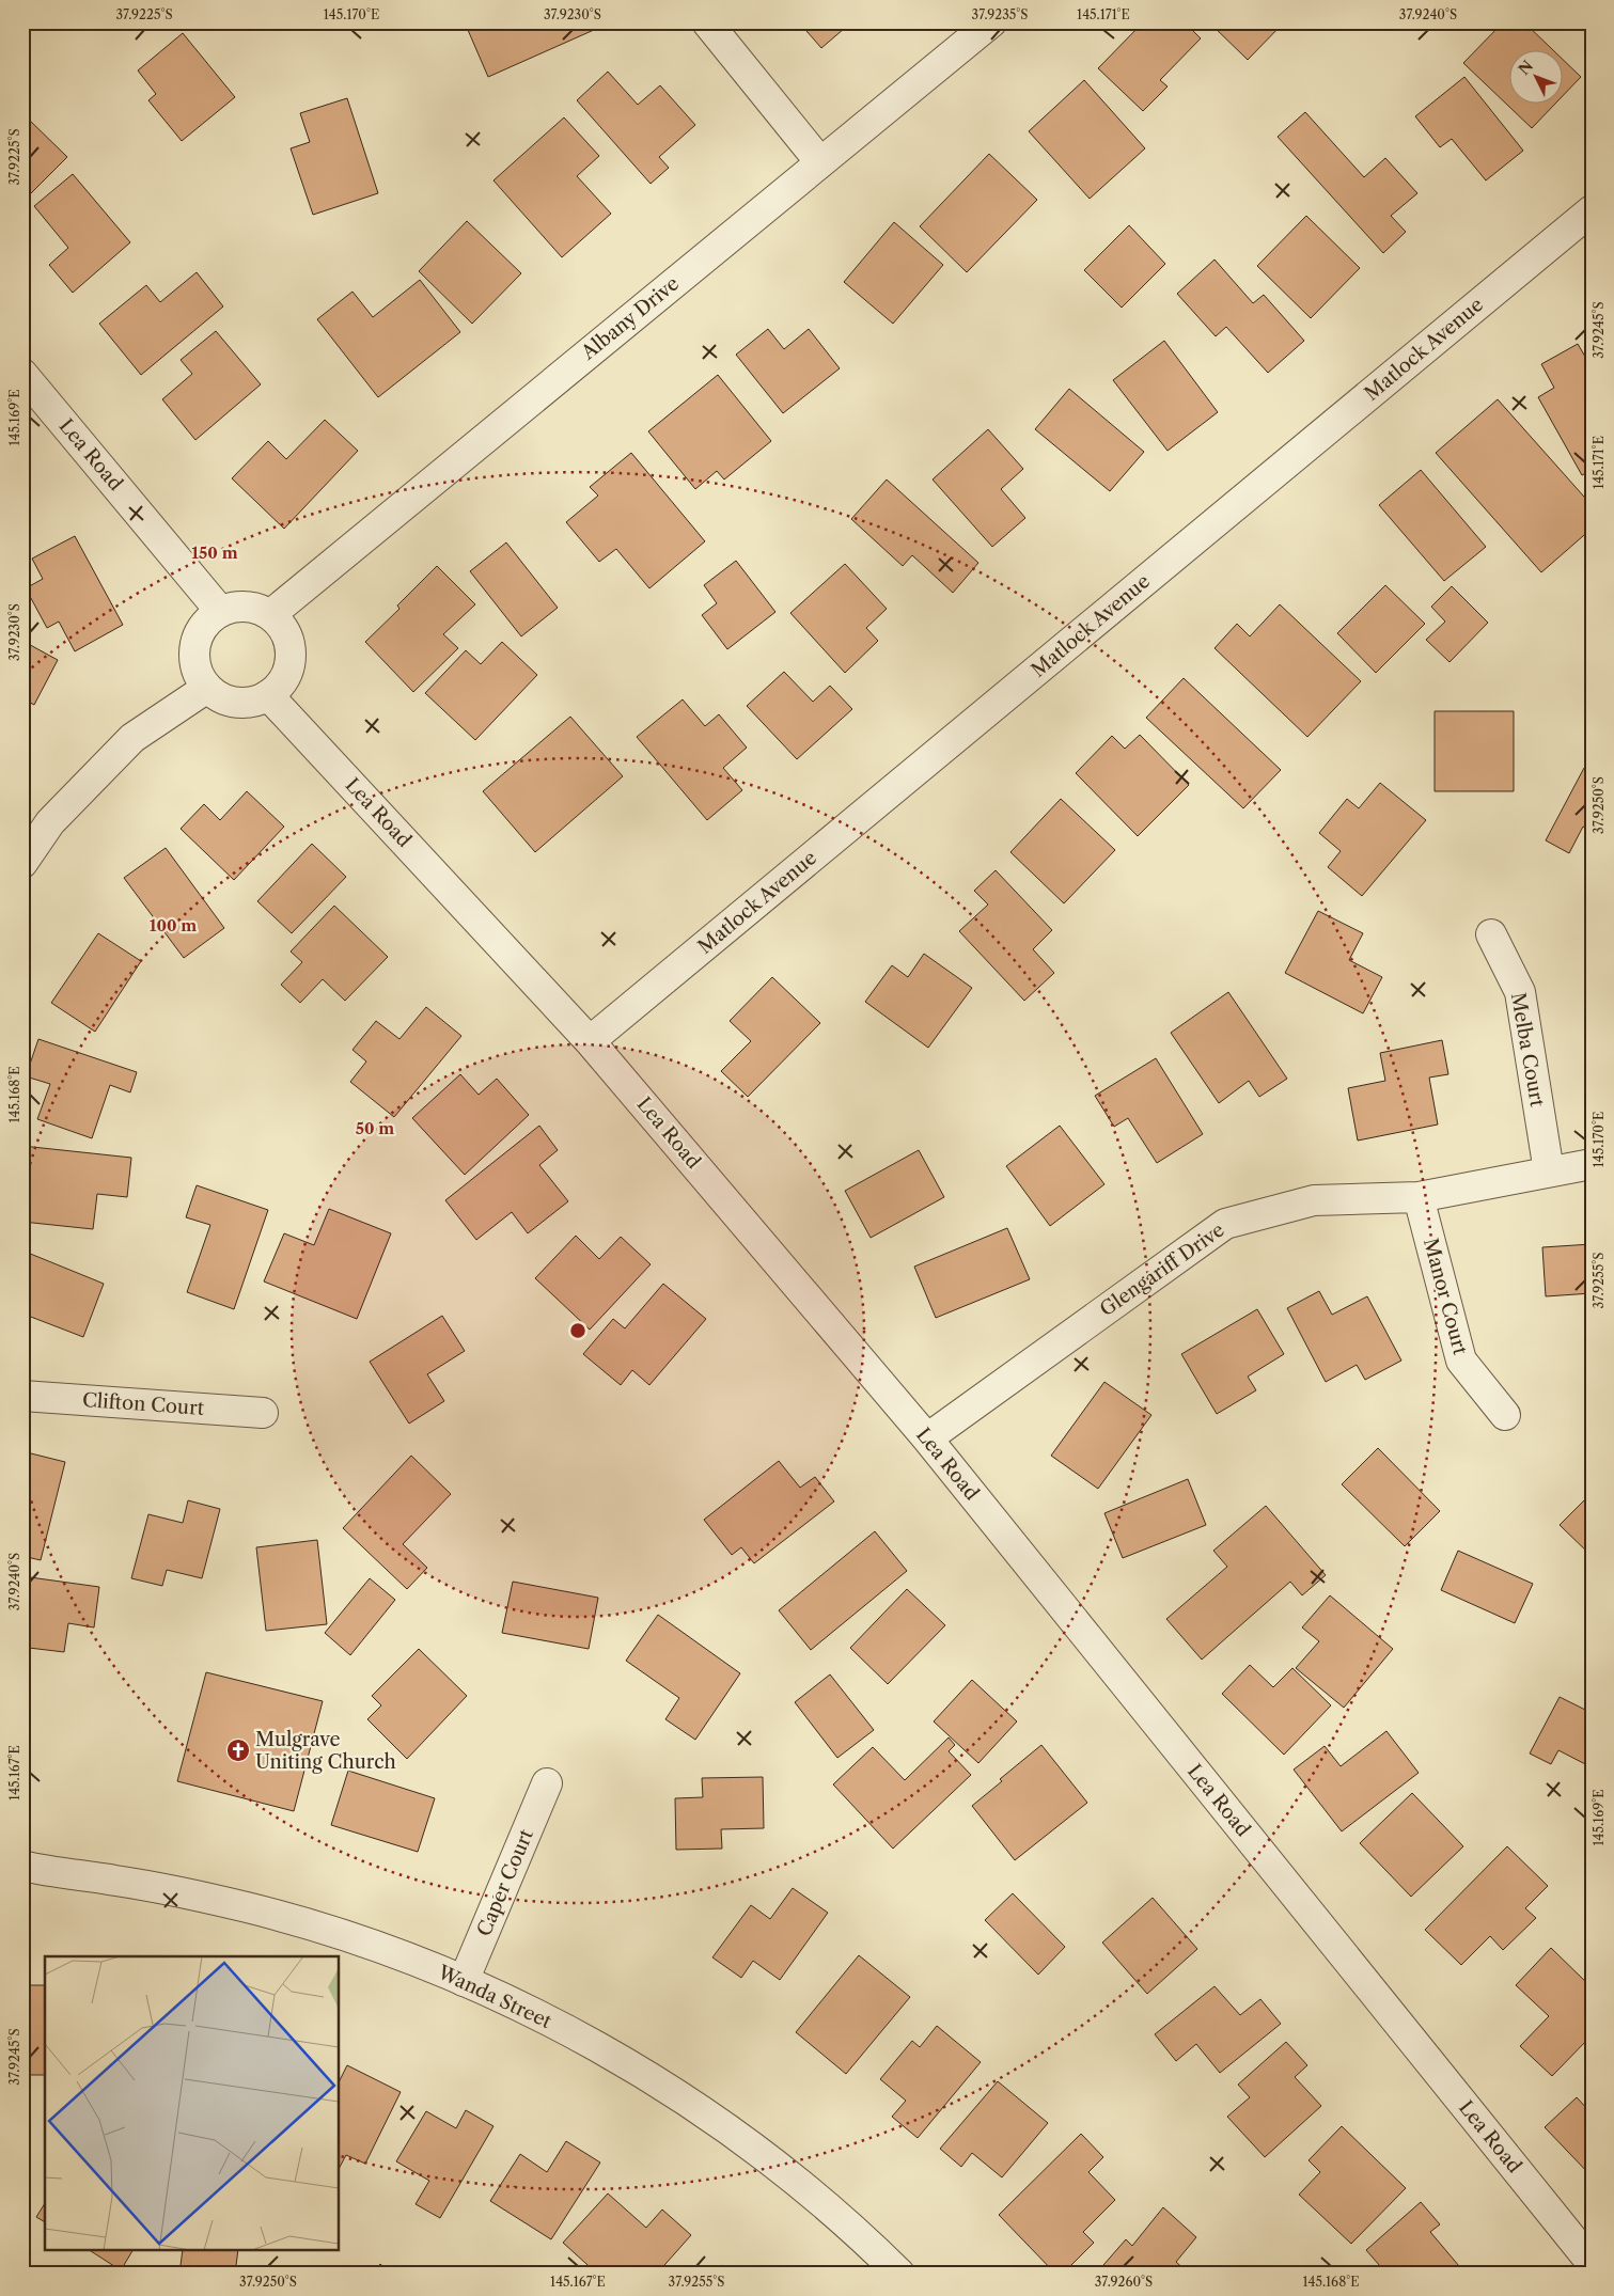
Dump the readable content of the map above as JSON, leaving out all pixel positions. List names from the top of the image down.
{
  "streets": {
    "street": [
      "Albany Drive",
      "Matlock Avenue",
      "Lea Road",
      "Melba Court",
      "Glengariff Drive",
      "Manor Court",
      "Clifton Court",
      "Caper Court",
      "Wanda Street"
    ]
  },
  "crossings": [
    ["Albany Drive", "Lea Road"],
    ["Matlock Avenue", "Lea Road"],
    ["Lea Road", "Glengariff Drive"],
    ["Melba Court", "Glengariff Drive"],
    ["Glengariff Drive", "Manor Court"],
    ["Caper Court", "Wanda Street"]
  ],
  "places": {
    "church": ["Mulgrave Uniting Church"]
  },
  "north": "top left",
  "coordinates": [
    "37.9225°S",
    "145.170°E",
    "37.9230°S",
    "37.9235°S",
    "145.171°E",
    "37.9240°S",
    "37.9245°S",
    "145.169°E",
    "37.9250°S",
    "145.168°E",
    "37.9255°S",
    "145.167°E",
    "37.9260°S"
  ],
  "rings": ["150 m", "100 m", "50 m"]
}
